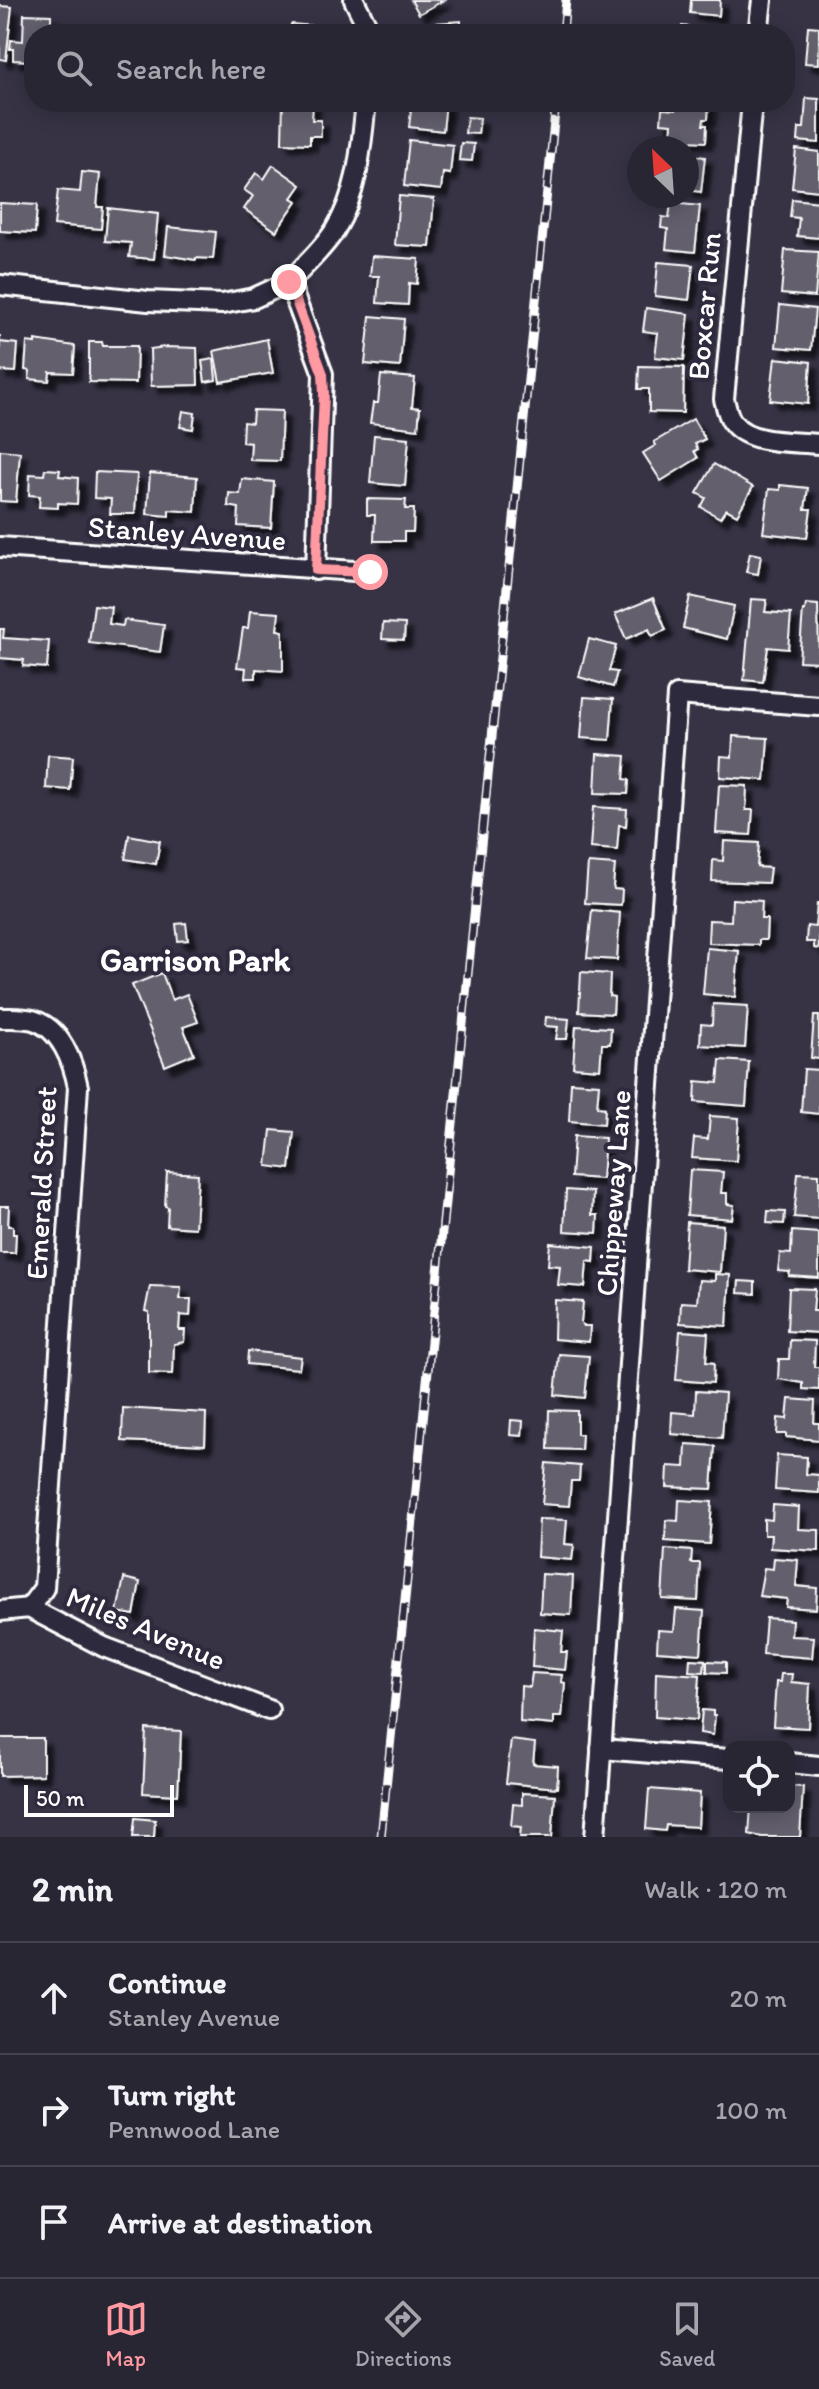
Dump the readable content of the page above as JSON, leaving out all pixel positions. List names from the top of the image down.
{
  "streets": {
    "street": [
      "Boxcar Run",
      "Stanley Avenue",
      "Emerald Street",
      "Chippeway Lane",
      "Miles Avenue"
    ]
  },
  "crossings": [
    ["Emerald Street", "Miles Avenue"]
  ],
  "districts": ["Garrison Park"],
  "scale_bar": "50 m",
  "north": "top left",
  "page": {
    "search": "Search here",
    "scale": "50 m",
    "heading": ["2 min", "Walk · 120 m"],
    "list": [
      ["Continue", "Stanley Avenue", "20 m"],
      ["Turn right", "Pennwood Lane", "100 m"],
      "Arrive at destination"
    ],
    "nav": ["Map", "Directions", "Saved"]
  }
}
